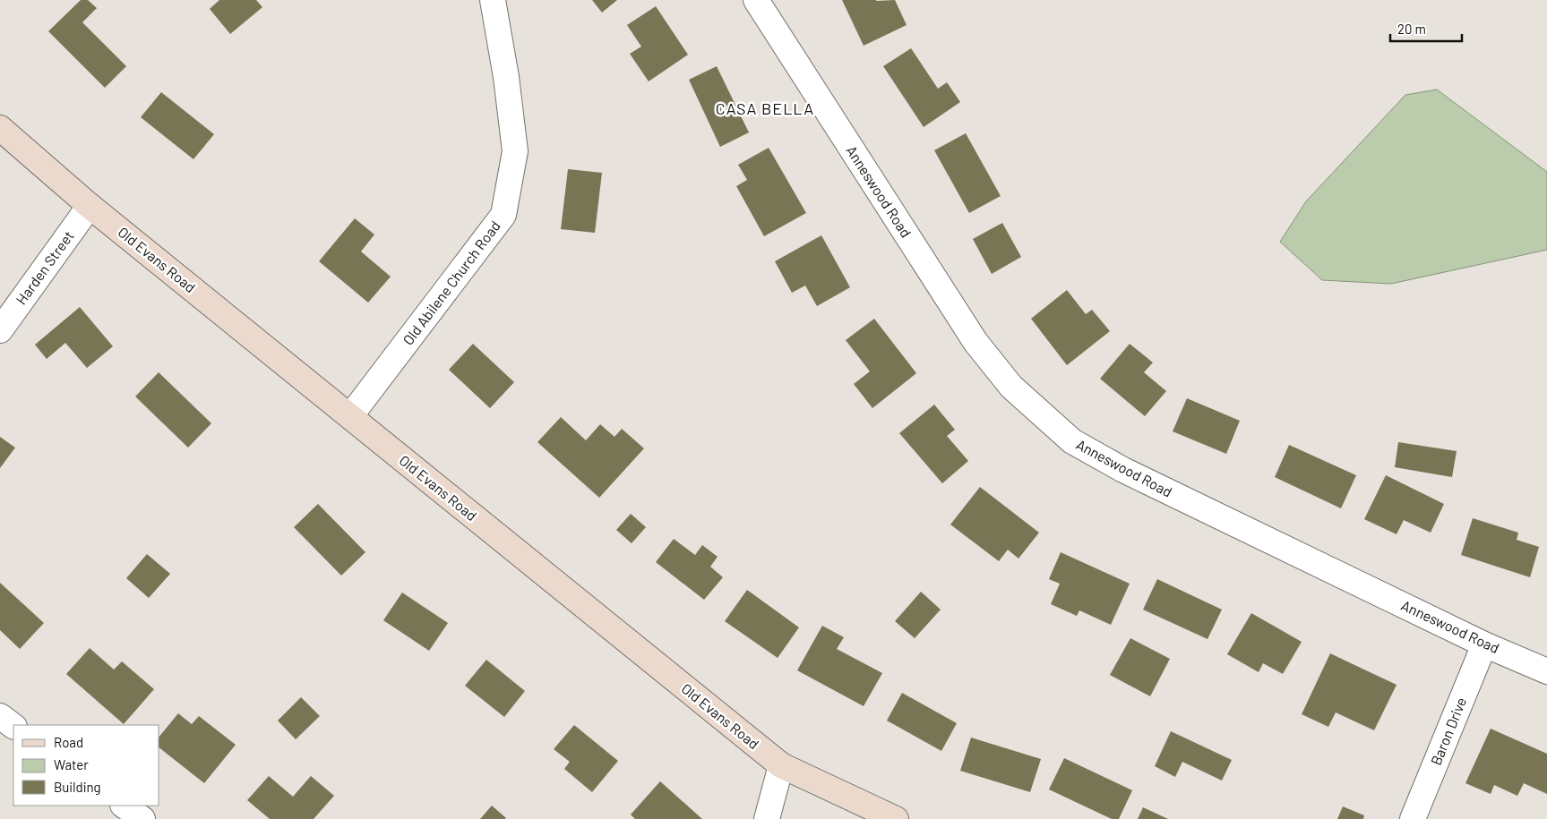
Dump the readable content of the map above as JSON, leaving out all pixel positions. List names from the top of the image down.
{
  "streets": {
    "street": [
      "Anneswood Road",
      "Old Evans Road",
      "Harden Street",
      "Old Abilene Church Road",
      "Baron Drive"
    ]
  },
  "crossings": [
    ["Anneswood Road", "Baron Drive"],
    ["Old Evans Road", "Harden Street"],
    ["Old Evans Road", "Old Abilene Church Road"]
  ],
  "districts": ["CASA BELLA"],
  "legend": ["Road", "Water", "Building"],
  "scale_bar": "20 m"
}
